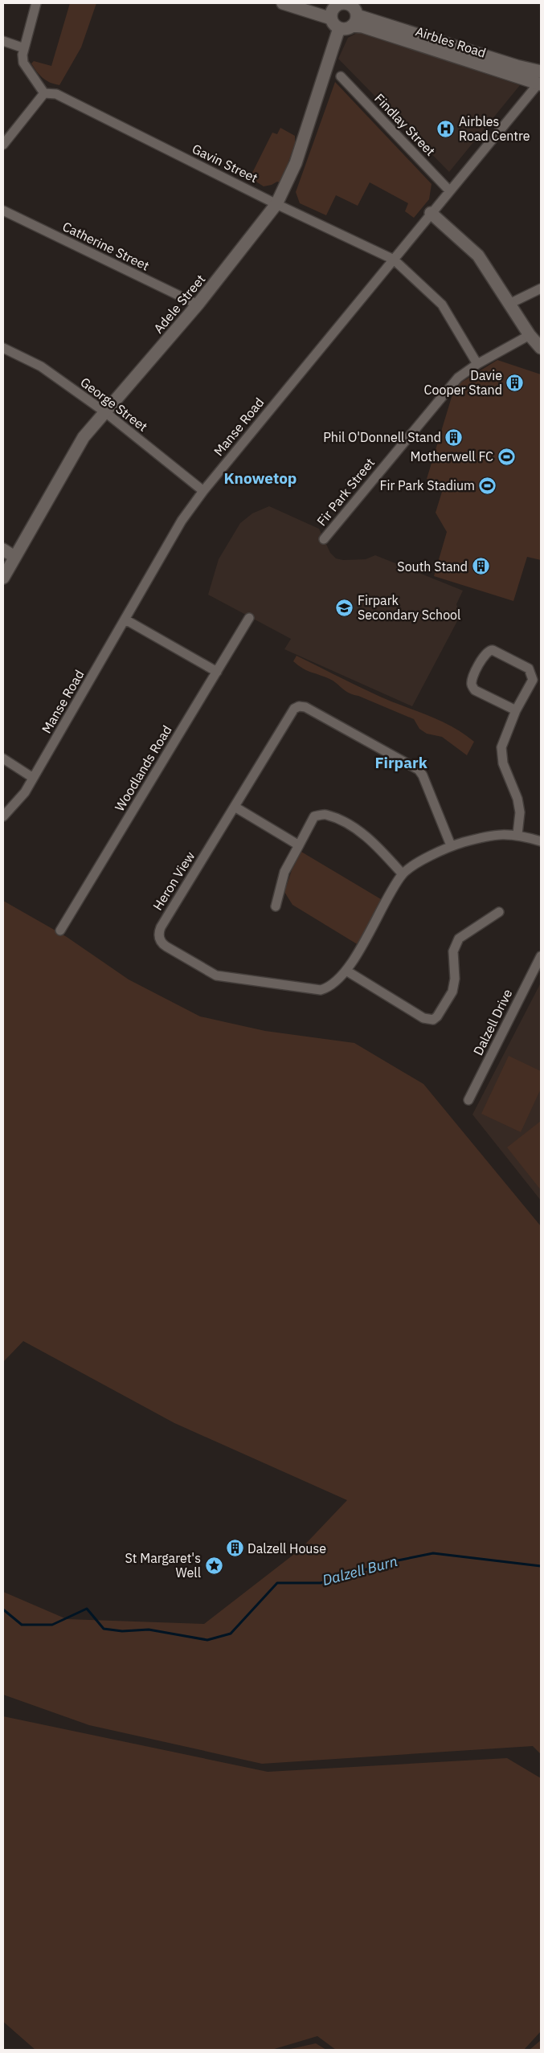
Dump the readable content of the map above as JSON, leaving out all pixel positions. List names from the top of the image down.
{
  "streets": {
    "street": [
      "Airbles Road",
      "Findlay Street",
      "Gavin Street",
      "Catherine Street",
      "Adele Street",
      "George Street",
      "Manse Road",
      "Fir Park Street",
      "Woodlands Road",
      "Heron View",
      "Dalzell Drive"
    ]
  },
  "crossings": [
    ["Airbles Road", "Adele Street"],
    ["Airbles Road", "Manse Road"],
    ["Findlay Street", "Manse Road"],
    ["Gavin Street", "Adele Street"],
    ["Gavin Street", "Manse Road"],
    ["Gavin Street", "Fir Park Street"],
    ["Catherine Street", "Adele Street"],
    ["Adele Street", "George Street"],
    ["George Street", "Manse Road"]
  ],
  "districts": ["Knowetop", "Firpark"],
  "water": ["Dalzell Burn"],
  "places": {
    "hospital": ["Airbles Road Centre"],
    "building": [
      "Davie Cooper Stand",
      "Phil O'Donnell Stand",
      "South Stand",
      "Dalzell House"
    ],
    "sports": ["Motherwell FC", "Fir Park Stadium"],
    "school or university": ["Firpark Secondary School"],
    "place": ["St Margaret's Well"]
  }
}
